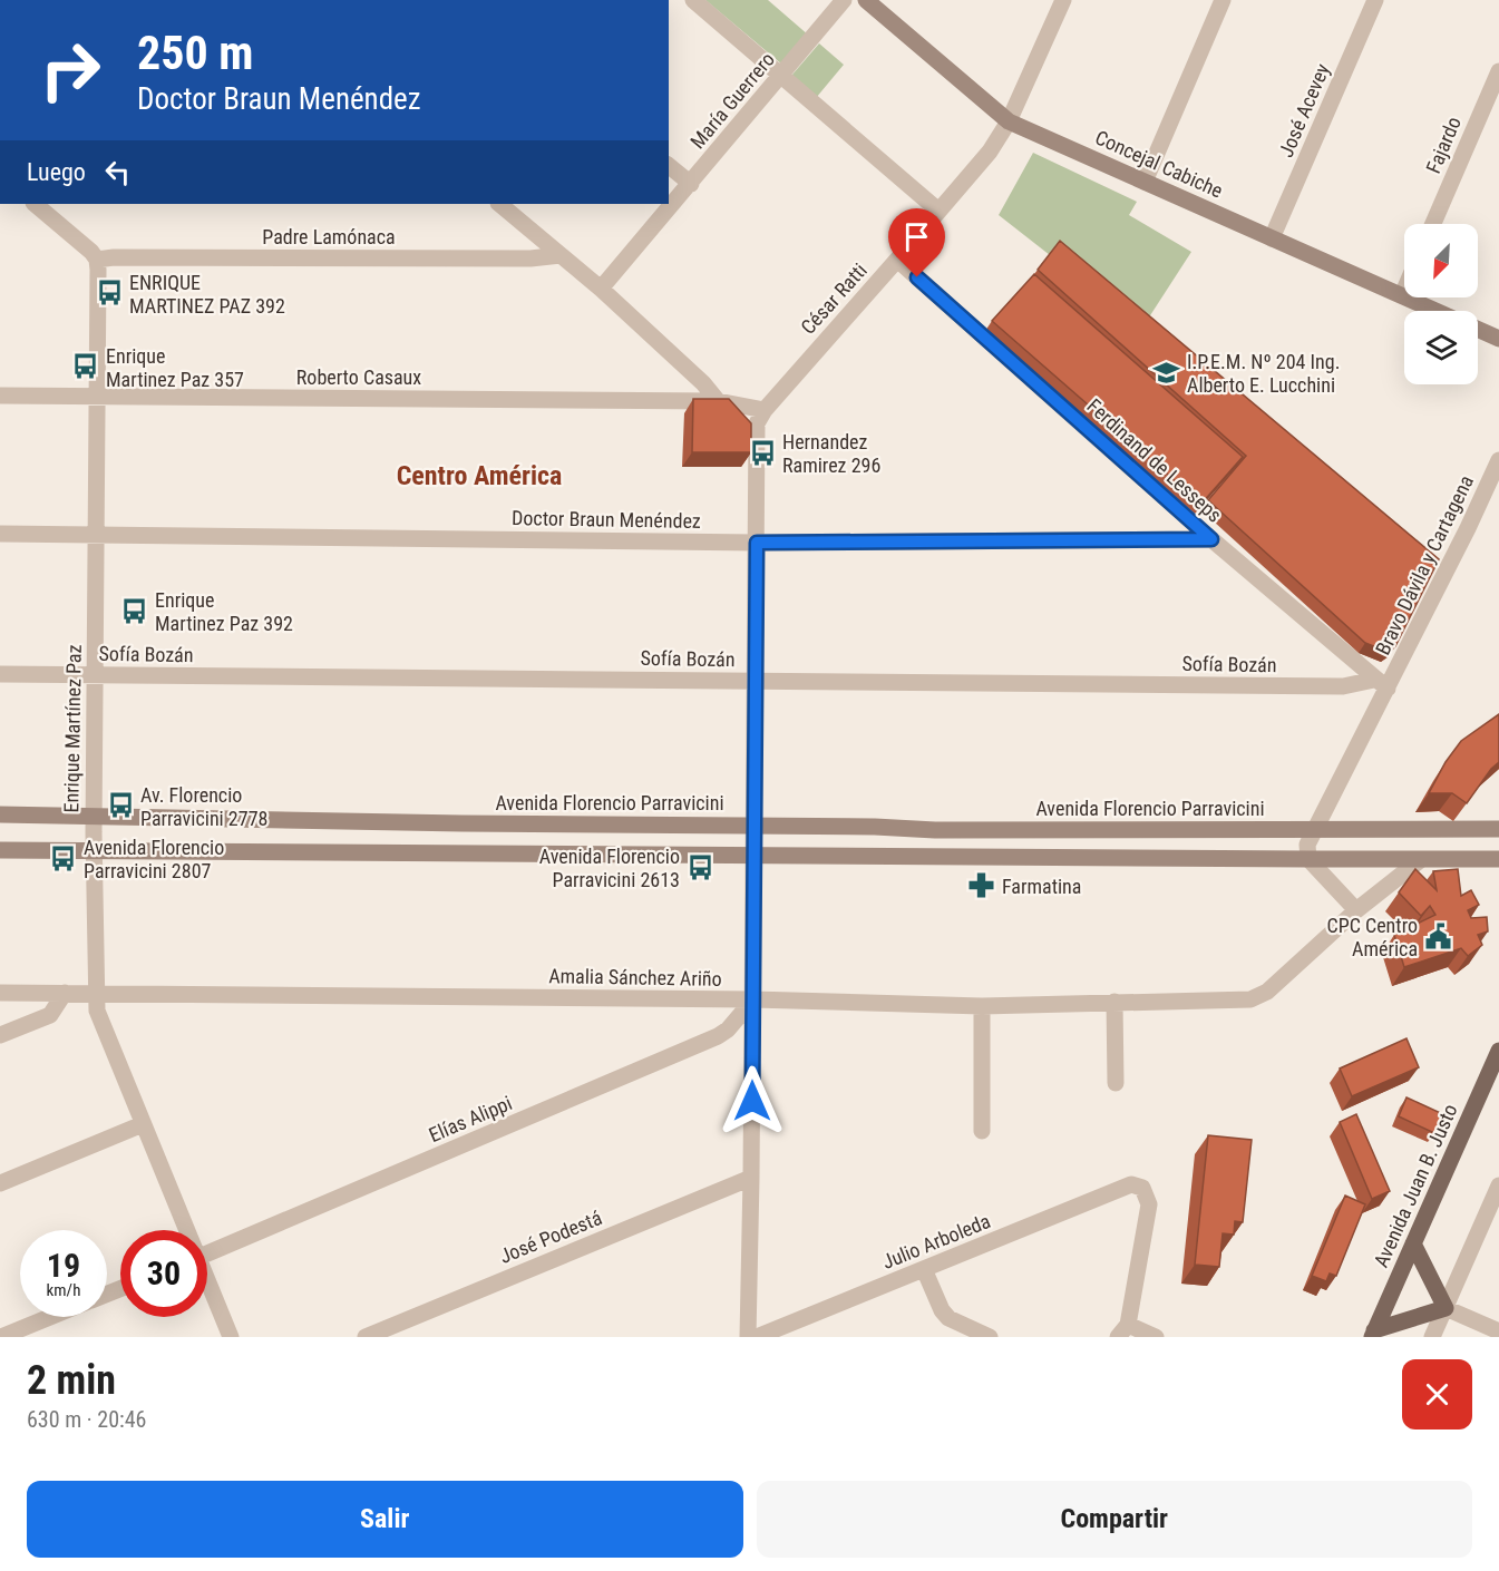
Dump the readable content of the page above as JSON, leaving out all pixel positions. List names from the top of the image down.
{
  "streets": {
    "main road": ["Concejal Cabiche", "Avenida Florencio Parravicini", "Avenida Juan B. Justo"],
    "street": [
      "María Guerrero",
      "José Acevey",
      "Fajardo",
      "Padre Lamónaca",
      "César Ratti",
      "Roberto Casaux",
      "Ferdinand de Lesseps",
      "Doctor Braun Menéndez",
      "Bravo Dávila y Cartagena",
      "Sofía Bozán",
      "Enrique Martínez Paz",
      "Amalia Sánchez Ariño",
      "Elías Alippi",
      "José Podestá",
      "Julio Arboleda"
    ]
  },
  "crossings": [
    ["José Acevey", "Concejal Cabiche"],
    ["Concejal Cabiche", "César Ratti"],
    ["Padre Lamónaca", "Enrique Martínez Paz"],
    ["César Ratti", "Roberto Casaux"],
    ["César Ratti", "Ferdinand de Lesseps"],
    ["Roberto Casaux", "Enrique Martínez Paz"],
    ["Ferdinand de Lesseps", "Doctor Braun Menéndez"],
    ["Ferdinand de Lesseps", "Bravo Dávila y Cartagena"],
    ["Ferdinand de Lesseps", "Sofía Bozán"],
    ["Doctor Braun Menéndez", "Enrique Martínez Paz"],
    ["Bravo Dávila y Cartagena", "Sofía Bozán"],
    ["Bravo Dávila y Cartagena", "Avenida Florencio Parravicini"],
    ["Sofía Bozán", "Enrique Martínez Paz"],
    ["Enrique Martínez Paz", "Avenida Florencio Parravicini"],
    ["Enrique Martínez Paz", "Amalia Sánchez Ariño"],
    ["Amalia Sánchez Ariño", "Elías Alippi"]
  ],
  "districts": ["Centro América"],
  "places": {
    "bus stop": [
      "ENRIQUE MARTINEZ PAZ 392",
      "Enrique Martinez Paz 357",
      "Hernandez Ramirez 296",
      "Enrique Martinez Paz 392",
      "Av. Florencio Parravicini 2778",
      "Avenida Florencio Parravicini 2807",
      "Avenida Florencio Parravicini 2613"
    ],
    "school or university": ["I.P.E.M. Nº 204 Ing. Alberto E. Lucchini"],
    "pharmacy": ["Farmatina"],
    "public building": ["CPC Centro América"]
  },
  "north": "bottom left",
  "page": {
    "turn": ["250 m", "Doctor Braun Menéndez"],
    "then": "Luego",
    "speed": "19 km/h",
    "limit": "30",
    "heading": ["2 min", "630 m · 20:46"],
    "buttons": ["Salir", "Compartir"]
  }
}
